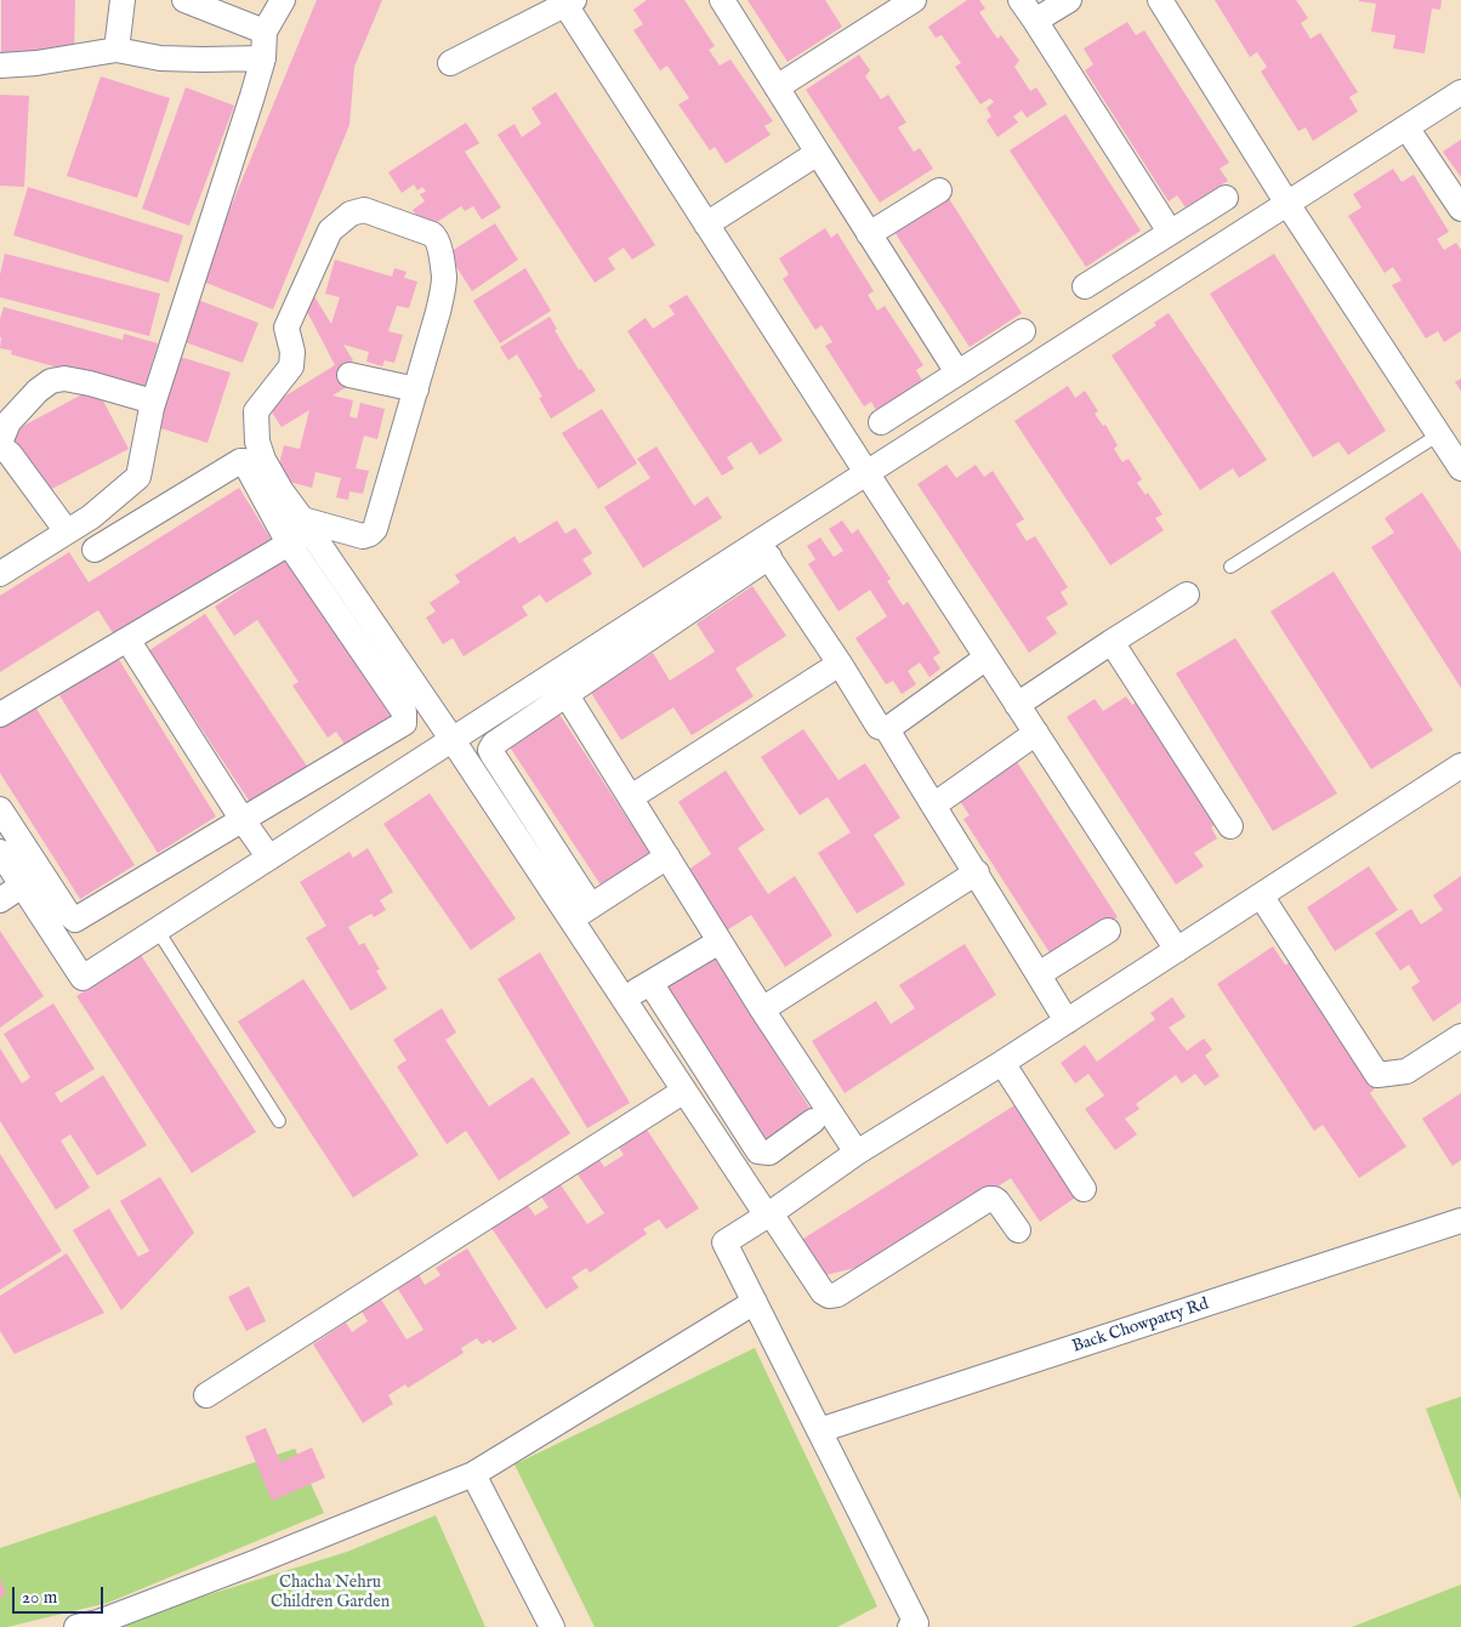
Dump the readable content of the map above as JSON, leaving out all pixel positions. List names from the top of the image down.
{
  "streets": {
    "street": ["Back Chowpatty Rd"]
  },
  "parks": ["Chacha Nehru Children Garden"],
  "scale_bar": "20 m"
}
